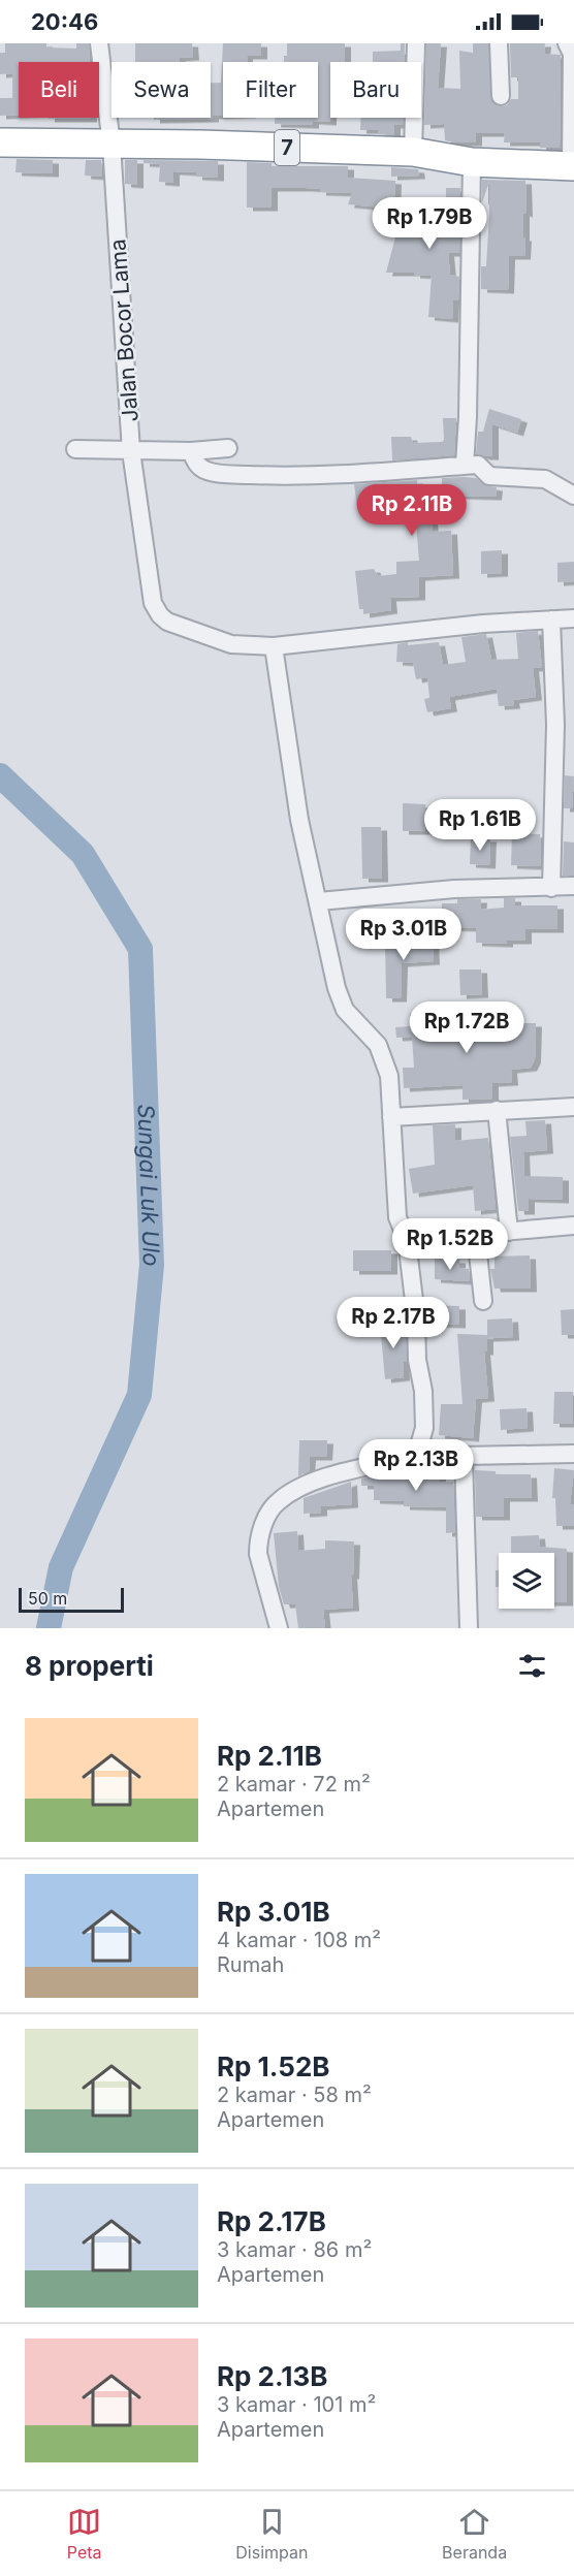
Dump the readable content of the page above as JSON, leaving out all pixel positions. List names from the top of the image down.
{
  "streets": {
    "highway": ["7"],
    "street": ["Jalan Bocor Lama"]
  },
  "crossings": [
    ["7", "Jalan Bocor Lama"]
  ],
  "water": ["Sungai Luk Ulo"],
  "scale_bar": "50 m",
  "page": {
    "status": "20:46",
    "chip": [
      "Beli",
      "Sewa",
      "Filter",
      "Baru"
    ],
    "price": [
      "Rp 1.79B",
      "Rp 2.11B",
      "Rp 1.61B",
      "Rp 3.01B",
      "Rp 1.72B",
      "Rp 1.52B",
      "Rp 2.17B",
      "Rp 2.13B"
    ],
    "scale": "50 m",
    "heading": "8 properti",
    "list": [
      {
        "name": "Rp 2.11B",
        "note": "2 kamar · 72 m² · Apartemen"
      },
      {
        "name": "Rp 3.01B",
        "note": "4 kamar · 108 m² · Rumah"
      },
      {
        "name": "Rp 1.52B",
        "note": "2 kamar · 58 m² · Apartemen"
      },
      {
        "name": "Rp 2.17B",
        "note": "3 kamar · 86 m² · Apartemen"
      },
      {
        "name": "Rp 2.13B",
        "note": "3 kamar · 101 m² · Apartemen"
      }
    ],
    "tabs": ["Peta", "Disimpan", "Beranda"]
  }
}
